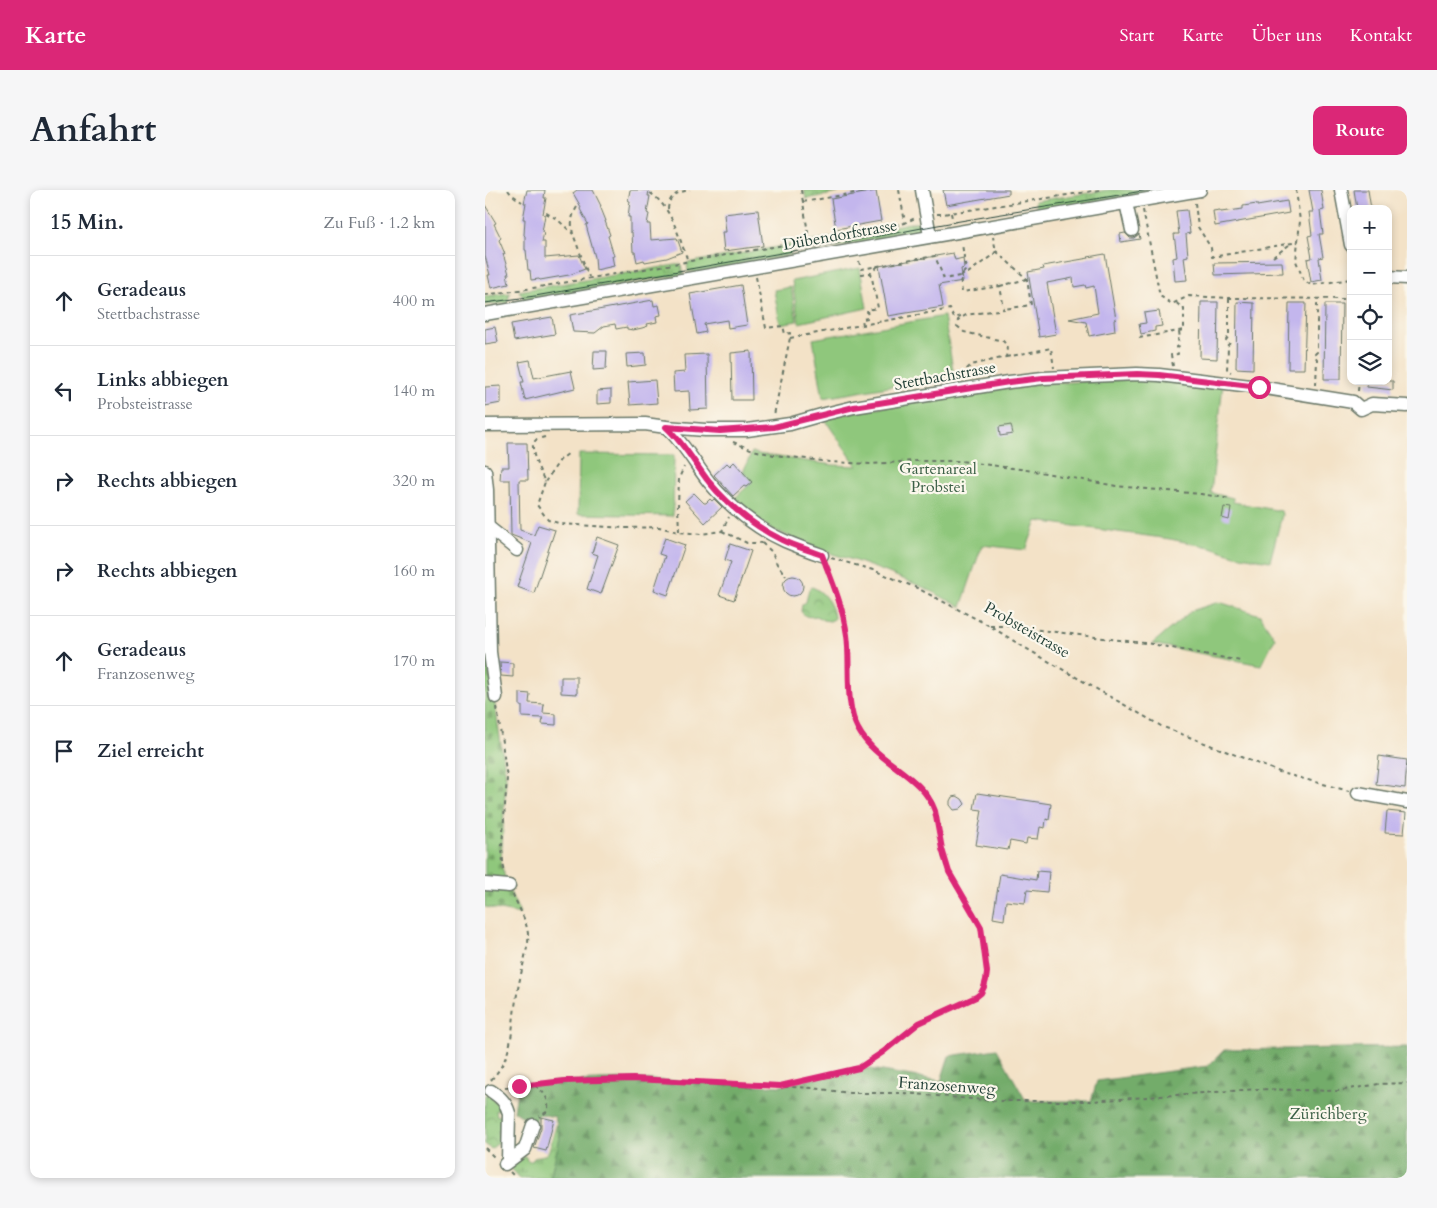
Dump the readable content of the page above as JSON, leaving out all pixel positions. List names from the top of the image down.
{
  "streets": {
    "street": ["Dübendorfstrasse", "Stettbachstrasse"],
    "path": ["Probsteistrasse", "Franzosenweg"]
  },
  "parks": ["Gartenareal Probstei", "Zürichberg"],
  "page": {
    "header": "Karte",
    "nav": [
      "Start",
      "Karte",
      "Über uns",
      "Kontakt"
    ],
    "title": "Anfahrt",
    "buttons": "Route",
    "heading": ["15 Min.", "Zu Fuß · 1.2 km"],
    "map_buttons": ["+", "−"],
    "list": [
      ["Geradeaus", "Stettbachstrasse", "400 m"],
      ["Links abbiegen", "Probsteistrasse", "140 m"],
      ["Rechts abbiegen", "320 m"],
      ["Rechts abbiegen", "160 m"],
      ["Geradeaus", "Franzosenweg", "170 m"],
      "Ziel erreicht"
    ]
  }
}
